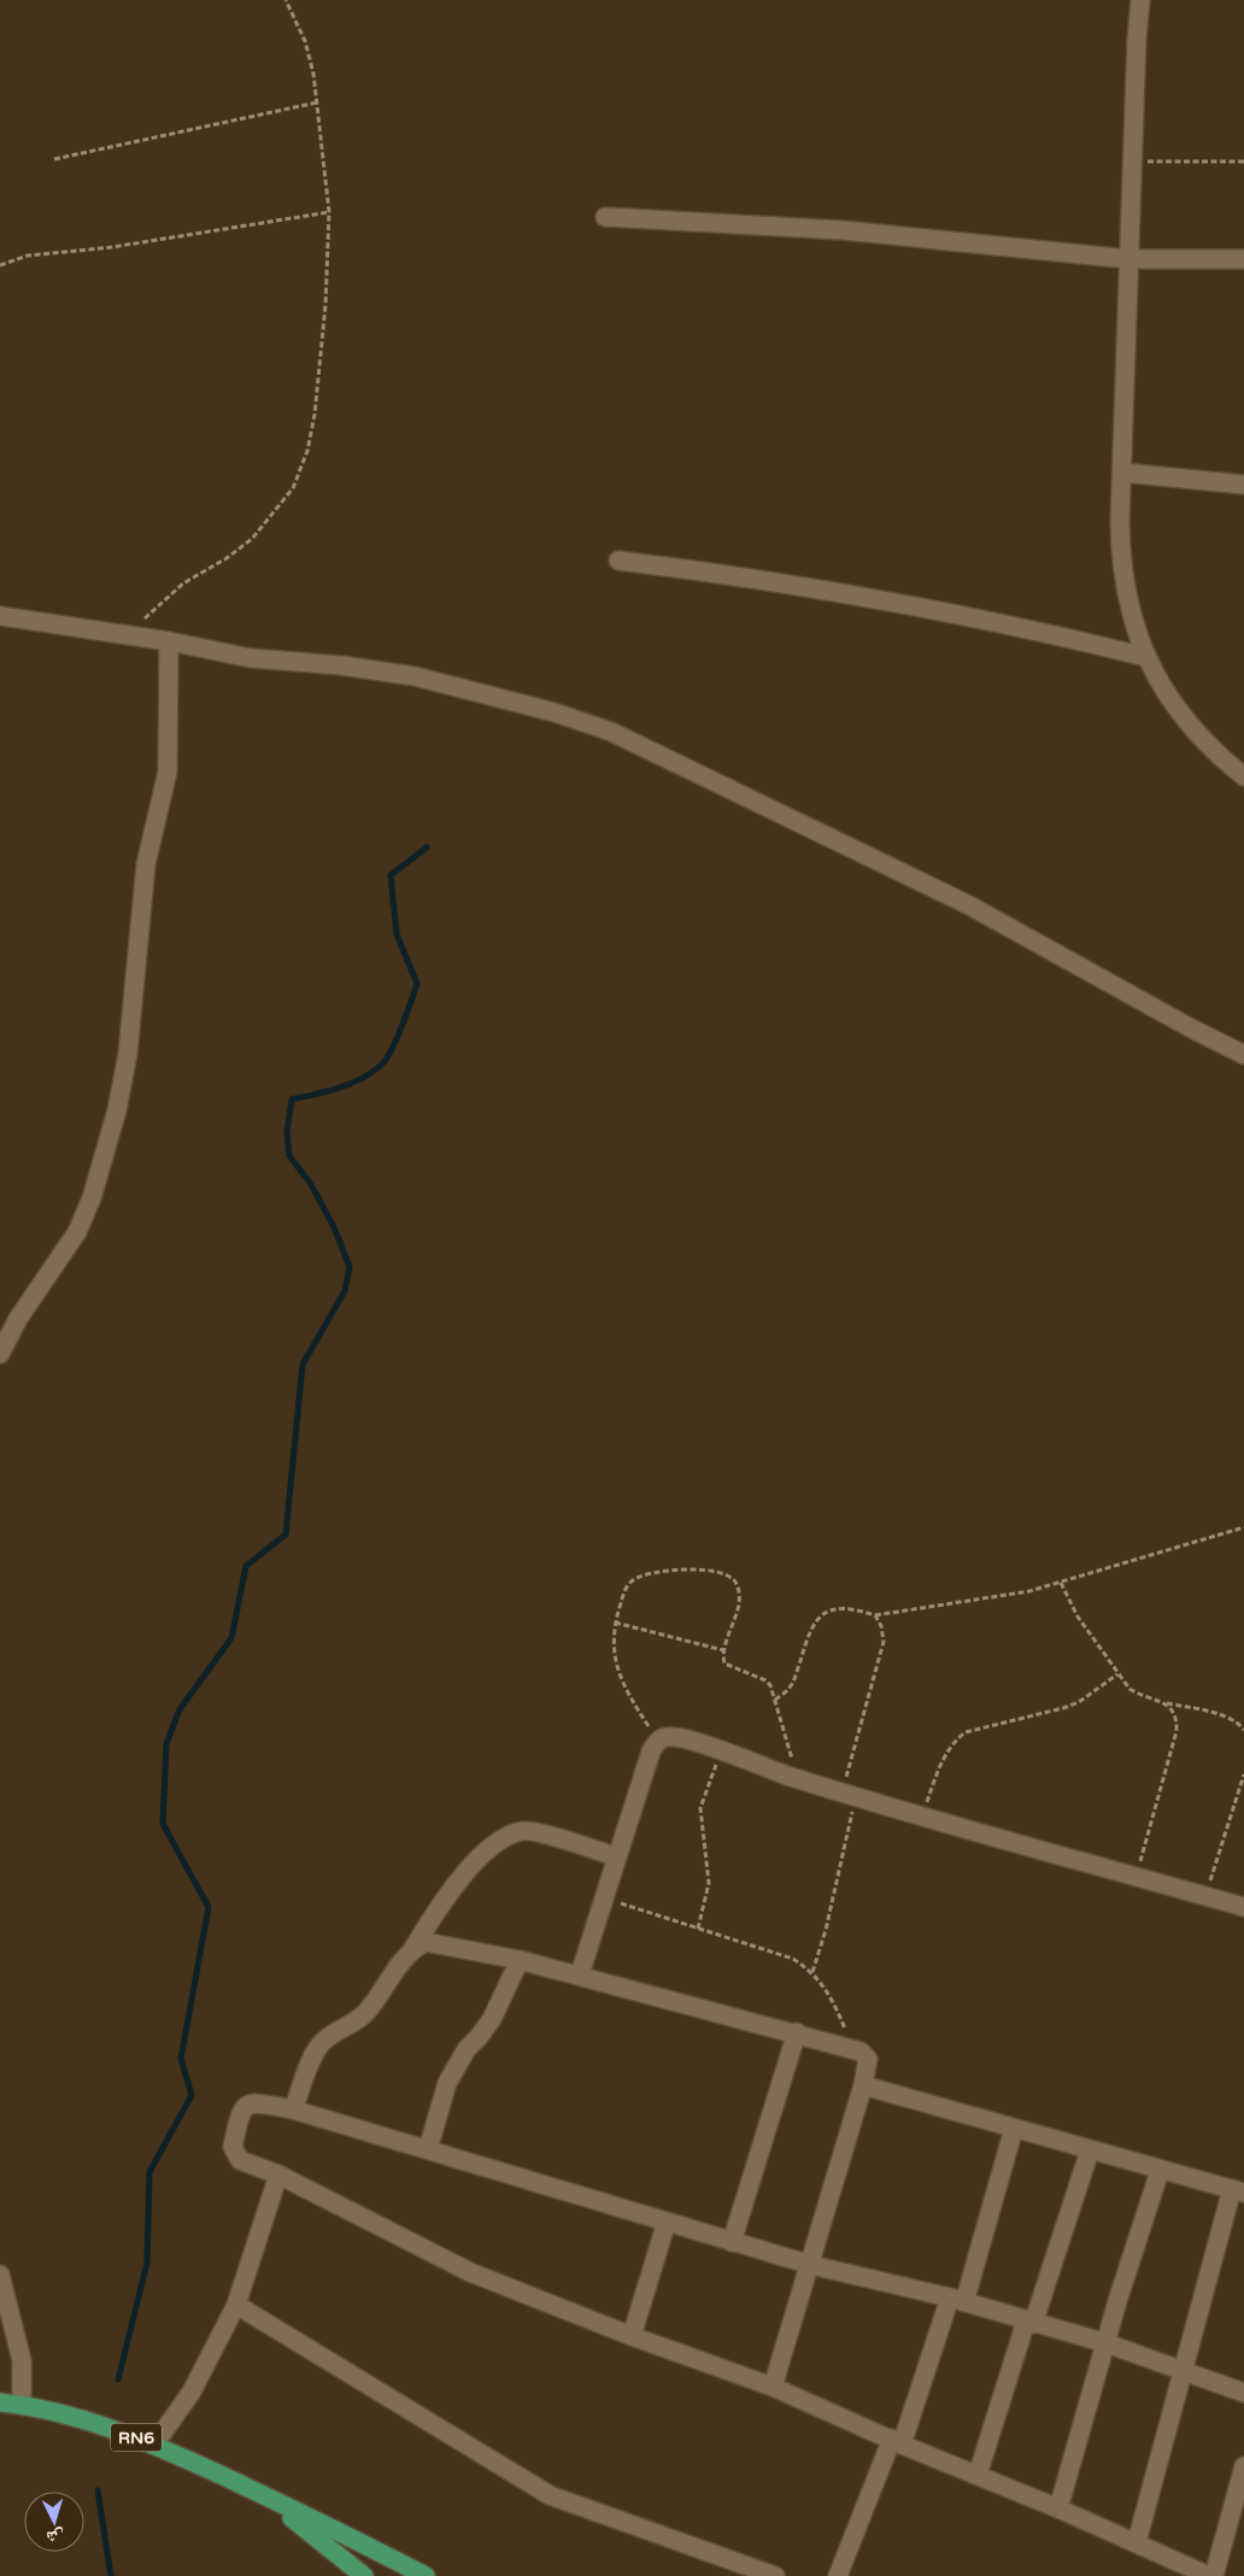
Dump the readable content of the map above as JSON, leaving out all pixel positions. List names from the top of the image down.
{
  "streets": {
    "main road": ["RN6"]
  },
  "north": "bottom"
}
